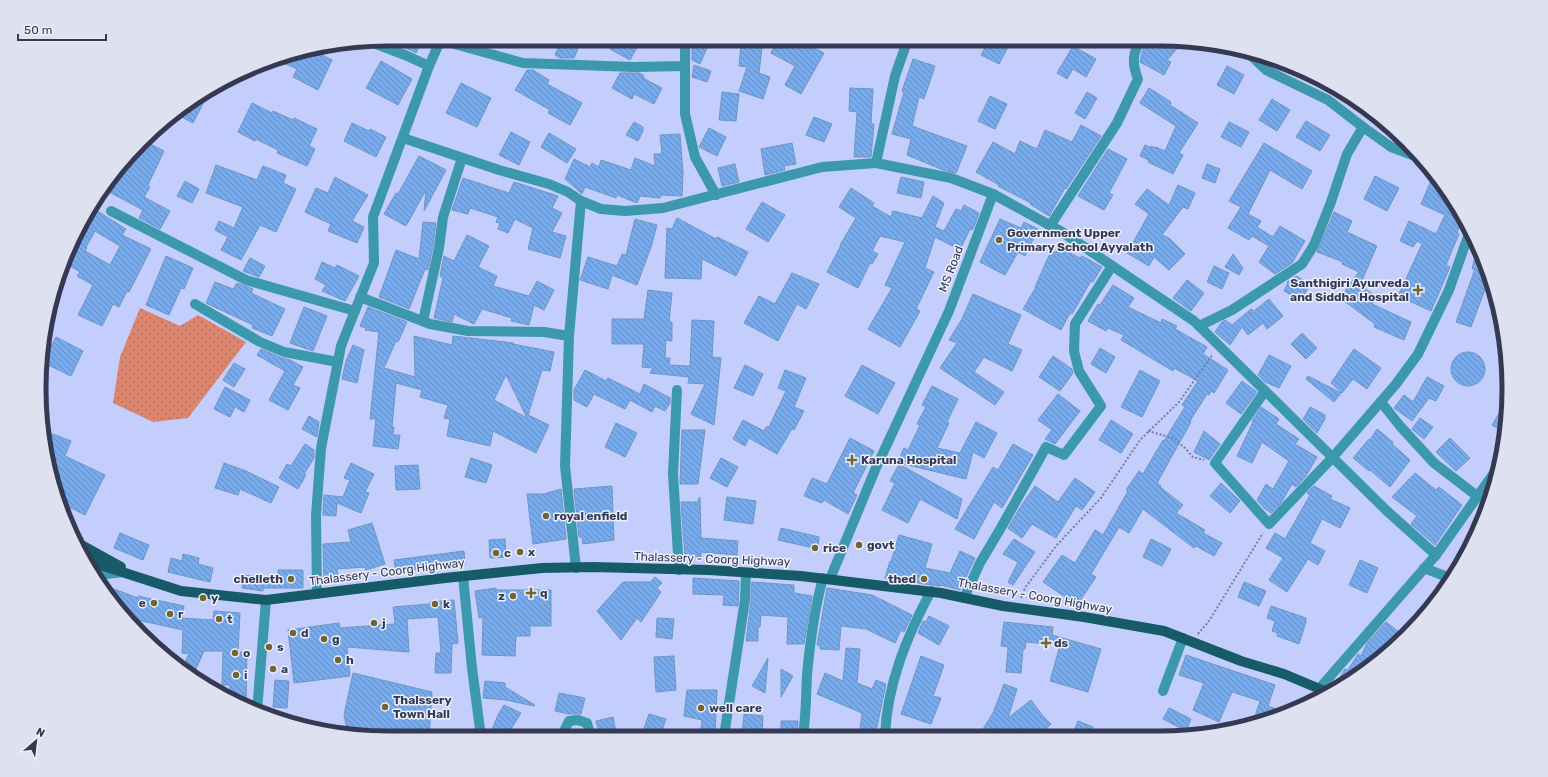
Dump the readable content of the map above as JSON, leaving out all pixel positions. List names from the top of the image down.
{
  "streets": {
    "main road": ["Thalassery - Coorg Highway"],
    "street": ["MS Road"]
  },
  "crossings": [
    ["MS Road", "Thalassery - Coorg Highway"]
  ],
  "places": {
    "other": [
      "Government Upper Primary School Ayyalath",
      "royal enfield",
      "govt",
      "rice",
      "x",
      "c",
      "chelleth",
      "thed",
      "z",
      "y",
      "e",
      "k",
      "r",
      "t",
      "j",
      "d",
      "g",
      "s",
      "o",
      "h",
      "a",
      "i",
      "Thalssery Town Hall",
      "well care"
    ],
    "health": [
      "Santhigiri Ayurveda and Siddha Hospital",
      "Karuna Hospital",
      "q",
      "ds"
    ]
  },
  "scale_bar": "50 m",
  "north": "top right"
}
